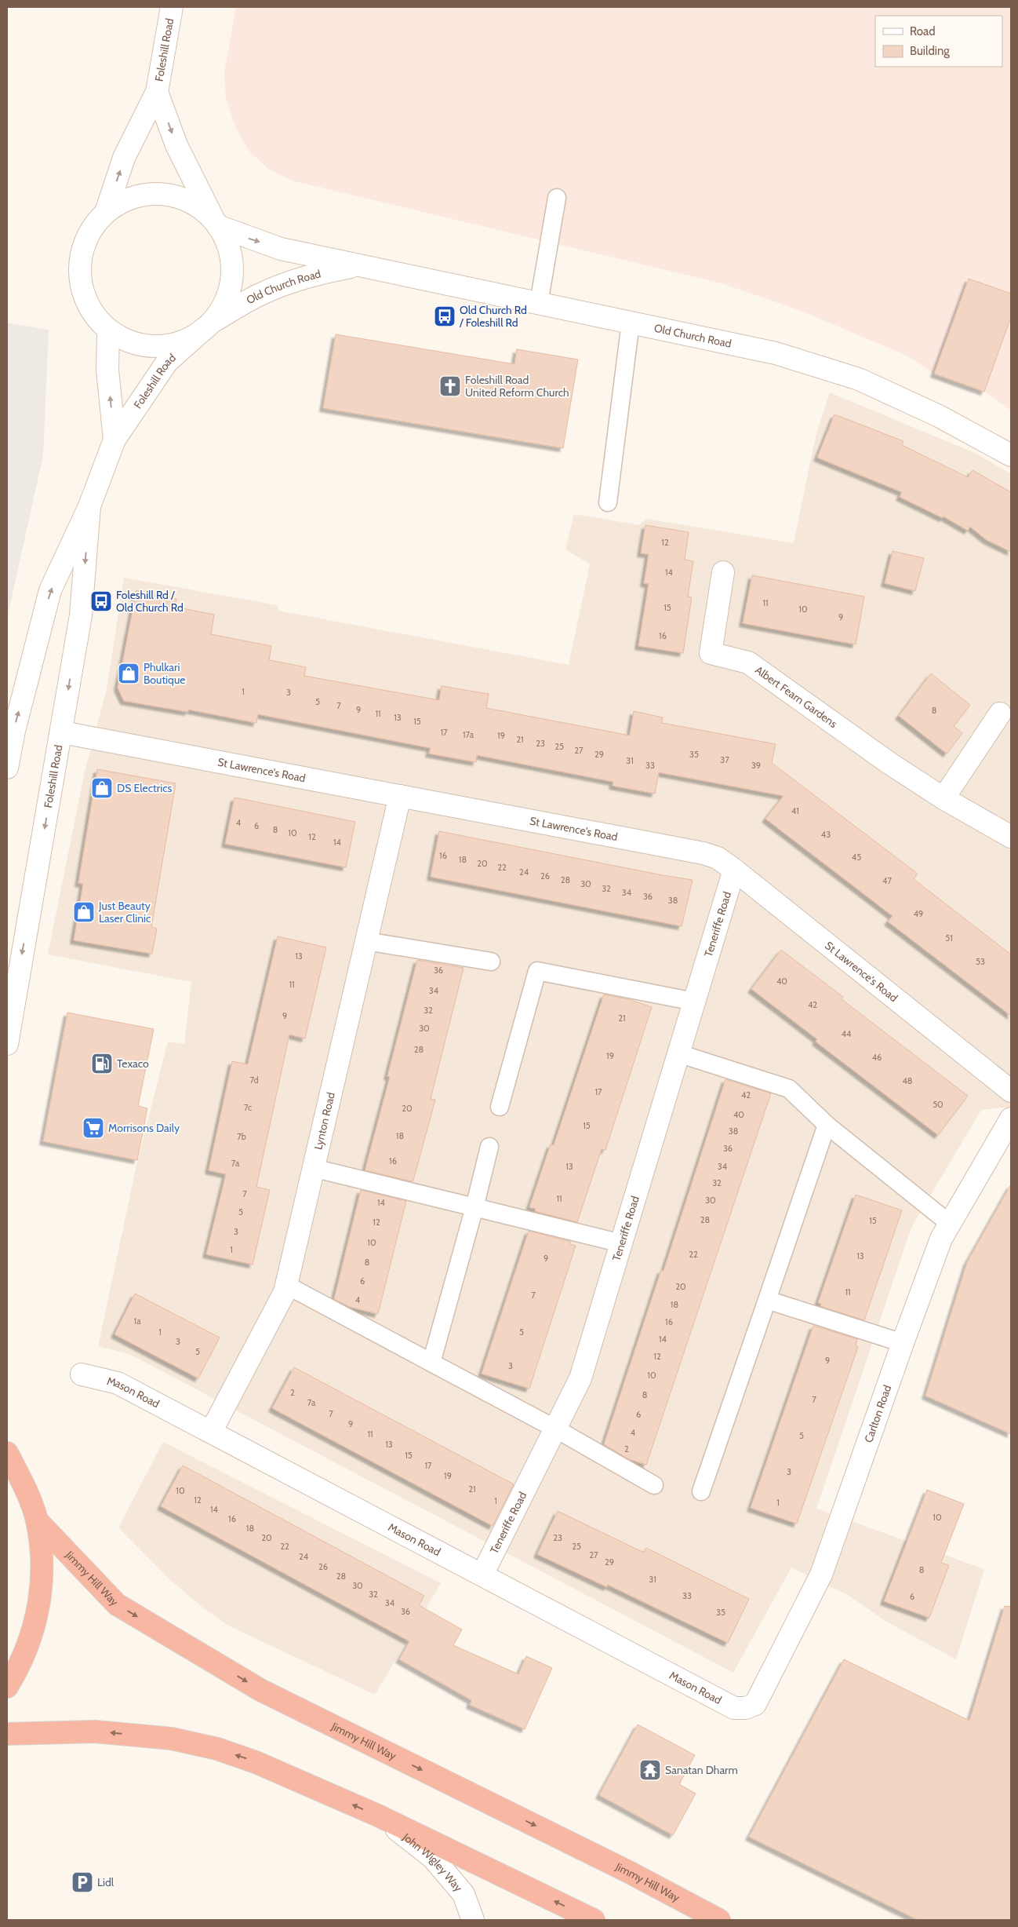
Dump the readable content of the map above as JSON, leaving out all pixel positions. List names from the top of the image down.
{
  "streets": {
    "highway": ["Jimmy Hill Way"],
    "street": [
      "Foleshill Road",
      "Old Church Road",
      "Albert Fearn Gardens",
      "St Lawrence's Road",
      "Teneriffe Road",
      "Lynton Road",
      "Mason Road",
      "Carlton Road",
      "John Wigley Way"
    ]
  },
  "crossings": [
    ["Foleshill Road", "Old Church Road"],
    ["Foleshill Road", "St Lawrence's Road"],
    ["St Lawrence's Road", "Teneriffe Road"],
    ["St Lawrence's Road", "Lynton Road"],
    ["Teneriffe Road", "Mason Road"],
    ["Lynton Road", "Mason Road"],
    ["Mason Road", "Carlton Road"]
  ],
  "places": {
    "bus stop": ["Old Church Rd / Foleshill Rd", "Foleshill Rd / Old Church Rd"],
    "church": ["Foleshill Road United Reform Church"],
    "shop": ["Phulkari Boutique", "DS Electrics", "Just Beauty Laser Clinic"],
    "fuel station": ["Texaco"],
    "supermarket": ["Morrisons Daily"],
    "temple": ["Sanatan Dharm"],
    "parking": ["Lidl"]
  },
  "house_numbers": [
    "12",
    "14",
    "11",
    "15",
    "10",
    "9",
    "16",
    "1",
    "3",
    "5",
    "7",
    "9",
    "8",
    "11",
    "13",
    "15",
    "17",
    "17a",
    "19",
    "21",
    "23",
    "25",
    "27",
    "29",
    "35",
    "37",
    "31",
    "33",
    "39",
    "41",
    "4",
    "6",
    "8",
    "10",
    "43",
    "12",
    "14",
    "16",
    "45",
    "18",
    "20",
    "22",
    "24",
    "26",
    "28",
    "47",
    "30",
    "32",
    "34",
    "36",
    "38",
    "49",
    "51",
    "13",
    "53",
    "36",
    "40",
    "11",
    "34",
    "42",
    "32",
    "9",
    "21",
    "30",
    "44",
    "28",
    "19",
    "46",
    "7d",
    "48",
    "17",
    "42",
    "50",
    "7c",
    "20",
    "40",
    "15",
    "38",
    "18",
    "7b",
    "36",
    "16",
    "7a",
    "13",
    "34",
    "32",
    "7",
    "11",
    "30",
    "14",
    "5",
    "28",
    "15",
    "12",
    "3",
    "10",
    "1",
    "22",
    "13",
    "9",
    "8",
    "6",
    "20",
    "11",
    "7",
    "4",
    "18",
    "1a",
    "16",
    "1",
    "5",
    "14",
    "3",
    "5",
    "12",
    "9",
    "3",
    "10",
    "2",
    "8",
    "7",
    "7a",
    "7",
    "6",
    "9",
    "4",
    "11",
    "5",
    "13",
    "2",
    "15",
    "17",
    "3",
    "19",
    "21",
    "10",
    "12",
    "1",
    "1",
    "14",
    "10",
    "16",
    "18",
    "20",
    "23",
    "22",
    "25",
    "27",
    "24",
    "29",
    "26",
    "8",
    "28",
    "31",
    "30",
    "32",
    "33",
    "6",
    "34",
    "36",
    "35"
  ],
  "legend": ["Road", "Building"]
}
